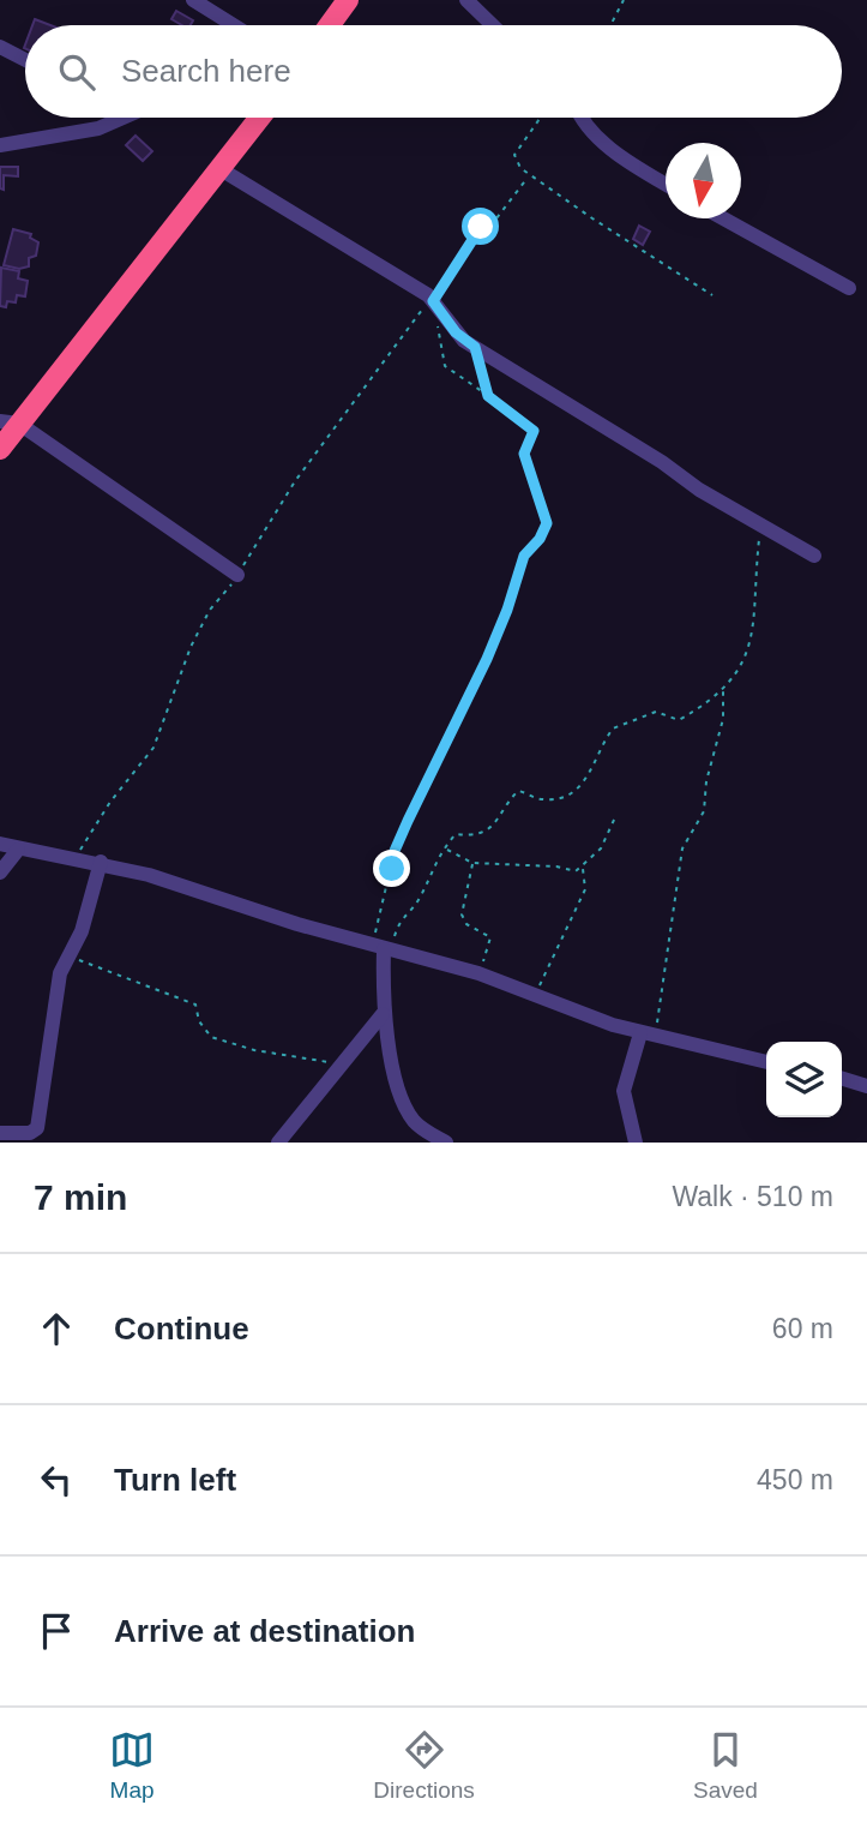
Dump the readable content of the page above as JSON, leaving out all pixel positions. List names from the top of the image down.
{
  "north": "bottom",
  "page": {
    "search": "Search here",
    "heading": ["7 min", "Walk · 510 m"],
    "list": [
      ["Continue", "60 m"],
      ["Turn left", "450 m"],
      "Arrive at destination"
    ],
    "nav": ["Map", "Directions", "Saved"]
  }
}
